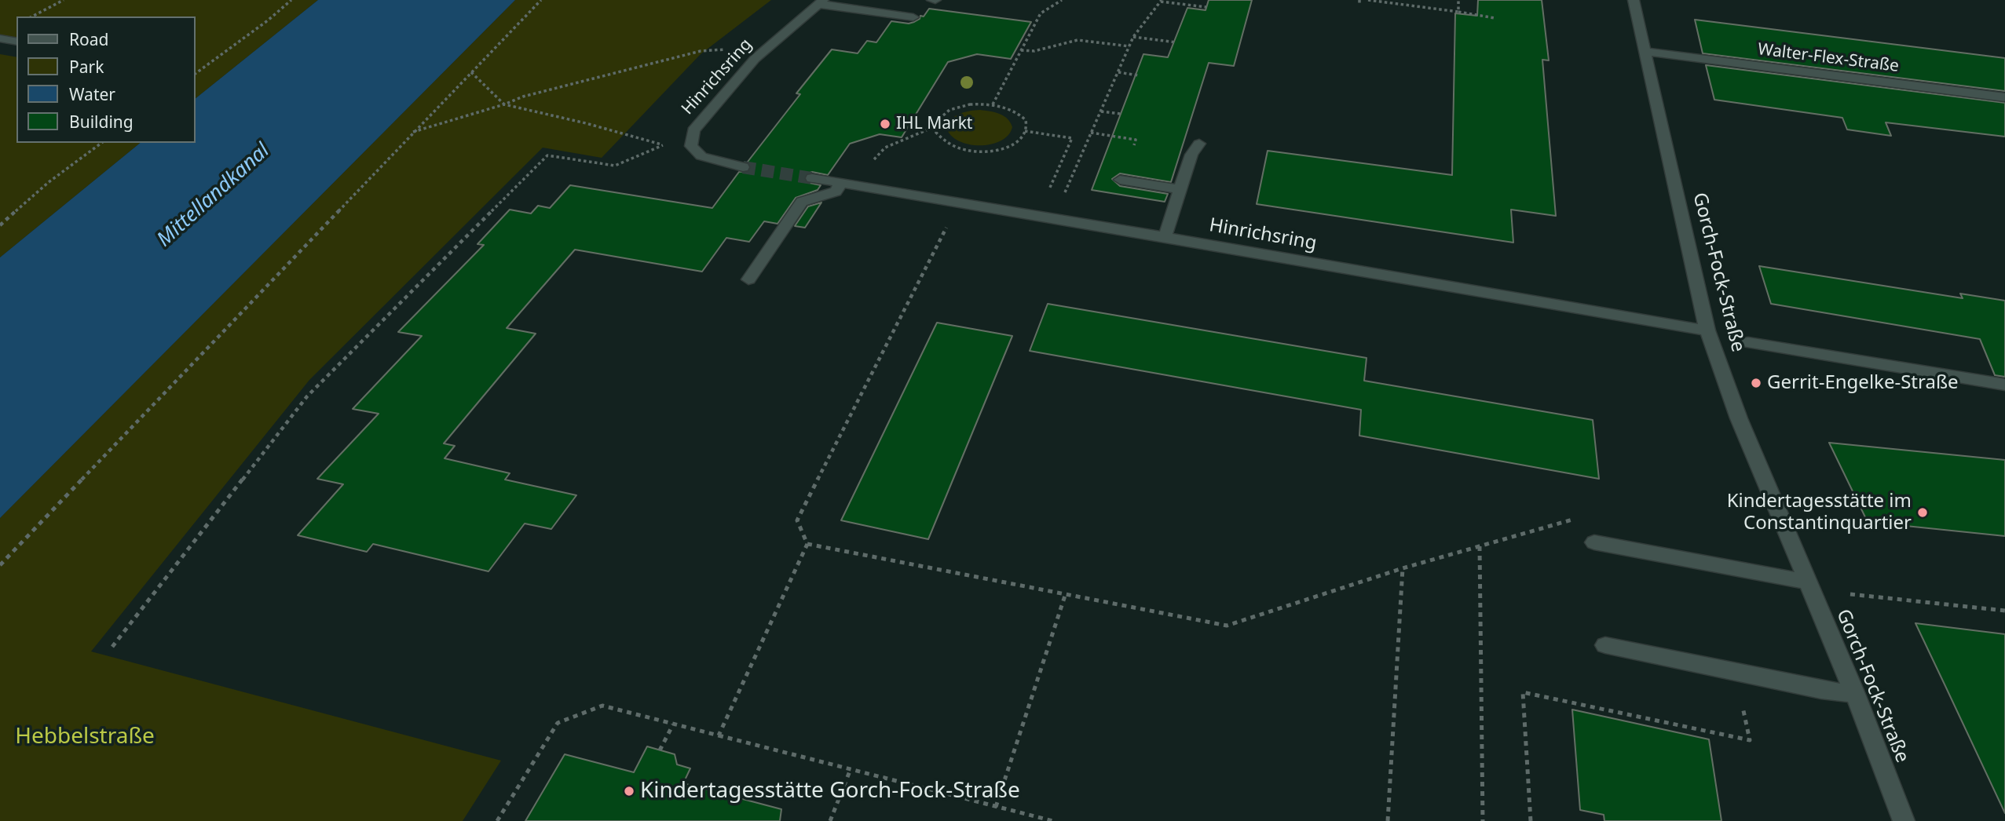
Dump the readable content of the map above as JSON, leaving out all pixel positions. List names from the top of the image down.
{
  "streets": {
    "street": ["Walter-Flex-Straße", "Hinrichsring", "Gorch-Fock-Straße"]
  },
  "crossings": [
    ["Walter-Flex-Straße", "Gorch-Fock-Straße"],
    ["Hinrichsring", "Gorch-Fock-Straße"]
  ],
  "water": ["Mittellandkanal"],
  "parks": ["Hebbelstraße"],
  "places": [
    "IHL Markt",
    "Gerrit-Engelke-Straße",
    "Kindertagesstätte im Constantinquartier",
    "Kindertagesstätte Gorch-Fock-Straße"
  ],
  "legend": [
    "Road",
    "Park",
    "Water",
    "Building"
  ]
}
